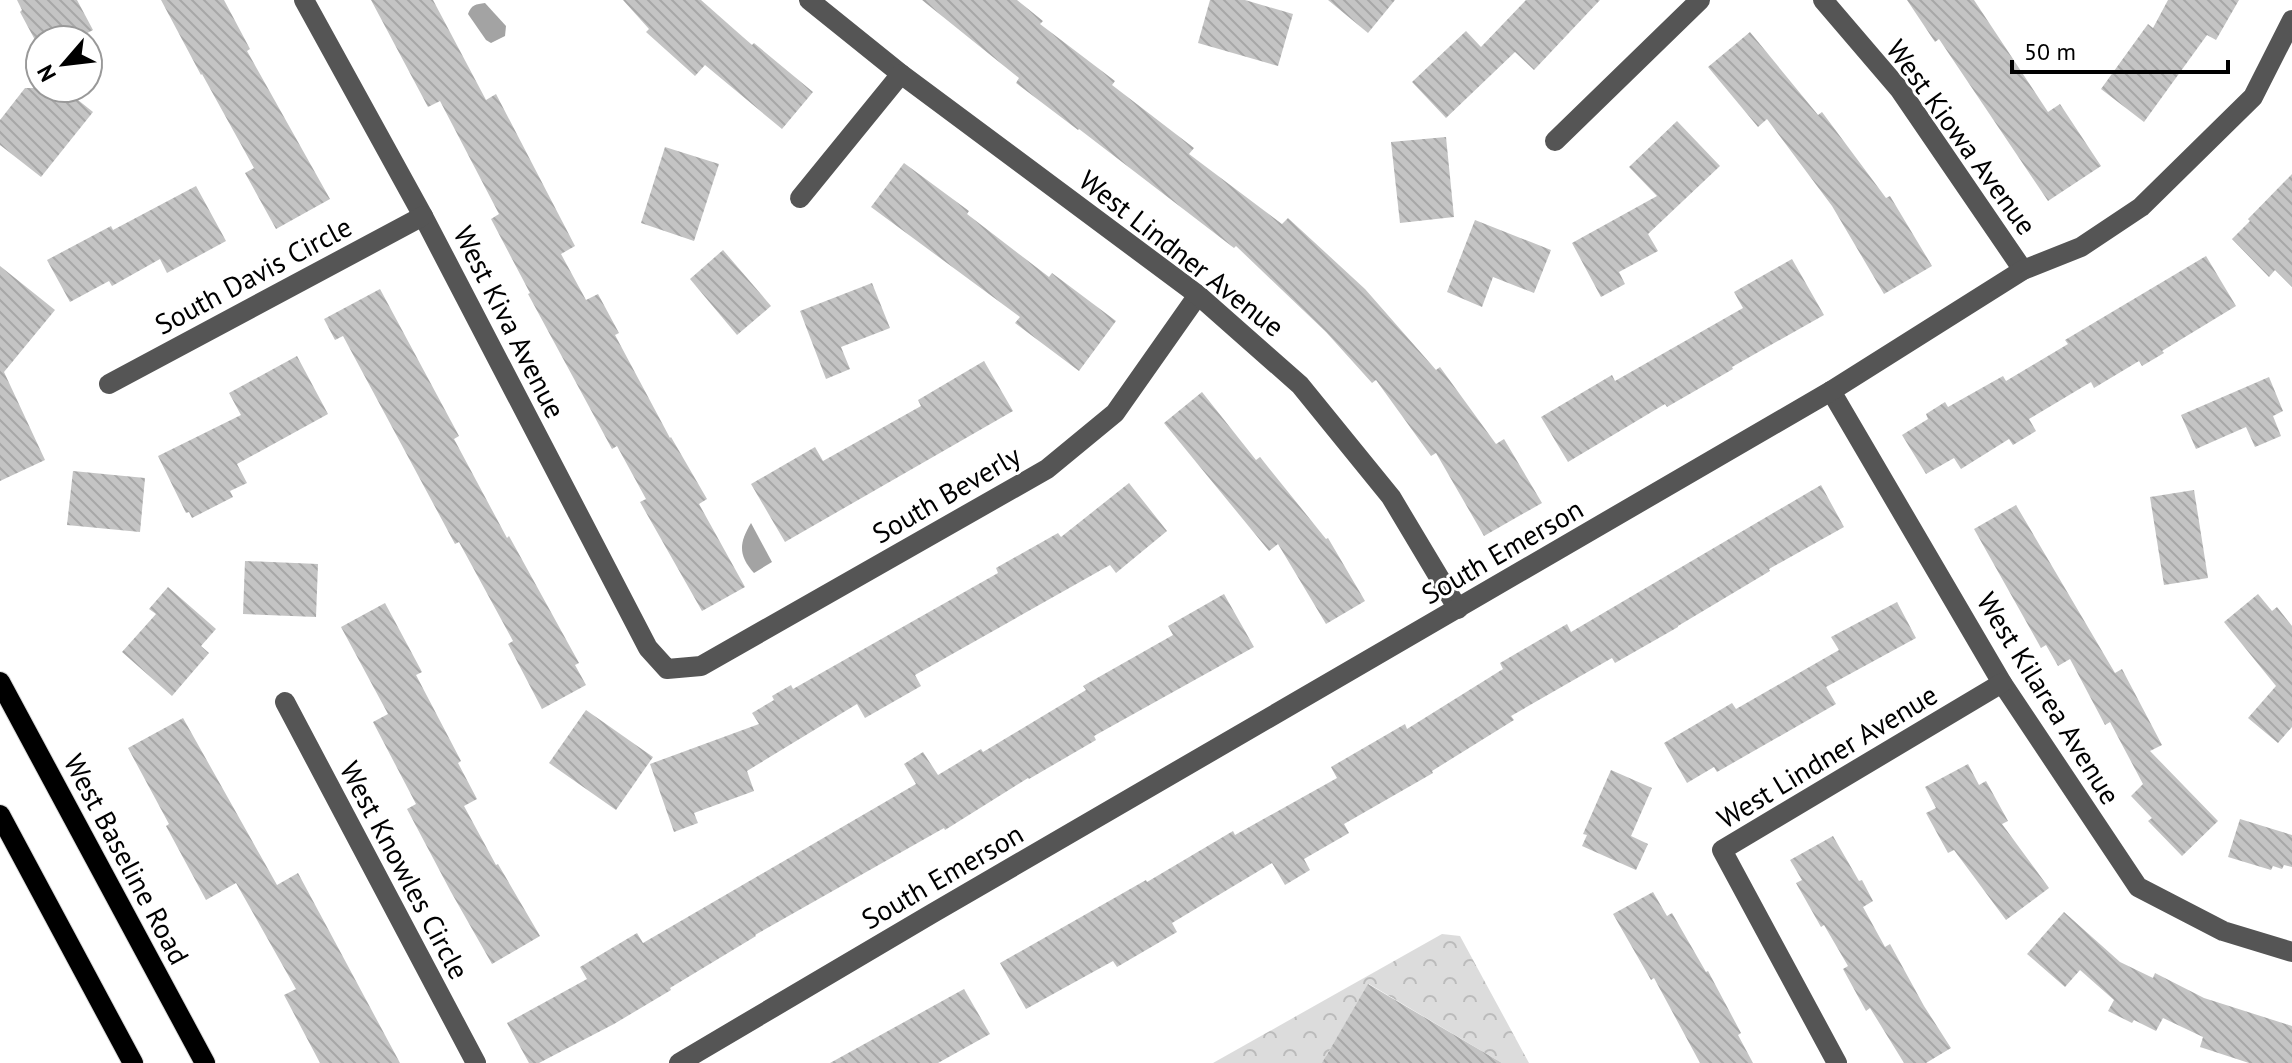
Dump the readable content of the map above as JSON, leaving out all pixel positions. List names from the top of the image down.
{
  "streets": {
    "main road": ["West Baseline Road"],
    "street": [
      "West Kiowa Avenue",
      "West Lindner Avenue",
      "South Davis Circle",
      "West Kiva Avenue",
      "South Beverly",
      "South Emerson",
      "West Kilarea Avenue",
      "West Knowles Circle"
    ]
  },
  "crossings": [
    ["West Kiowa Avenue", "South Emerson"],
    ["West Lindner Avenue", "South Beverly"],
    ["West Lindner Avenue", "South Emerson"],
    ["West Lindner Avenue", "West Kilarea Avenue"],
    ["South Davis Circle", "West Kiva Avenue"],
    ["West Kiva Avenue", "South Beverly"],
    ["South Emerson", "West Kilarea Avenue"]
  ],
  "scale_bar": "50 m",
  "north": "bottom left"
}
